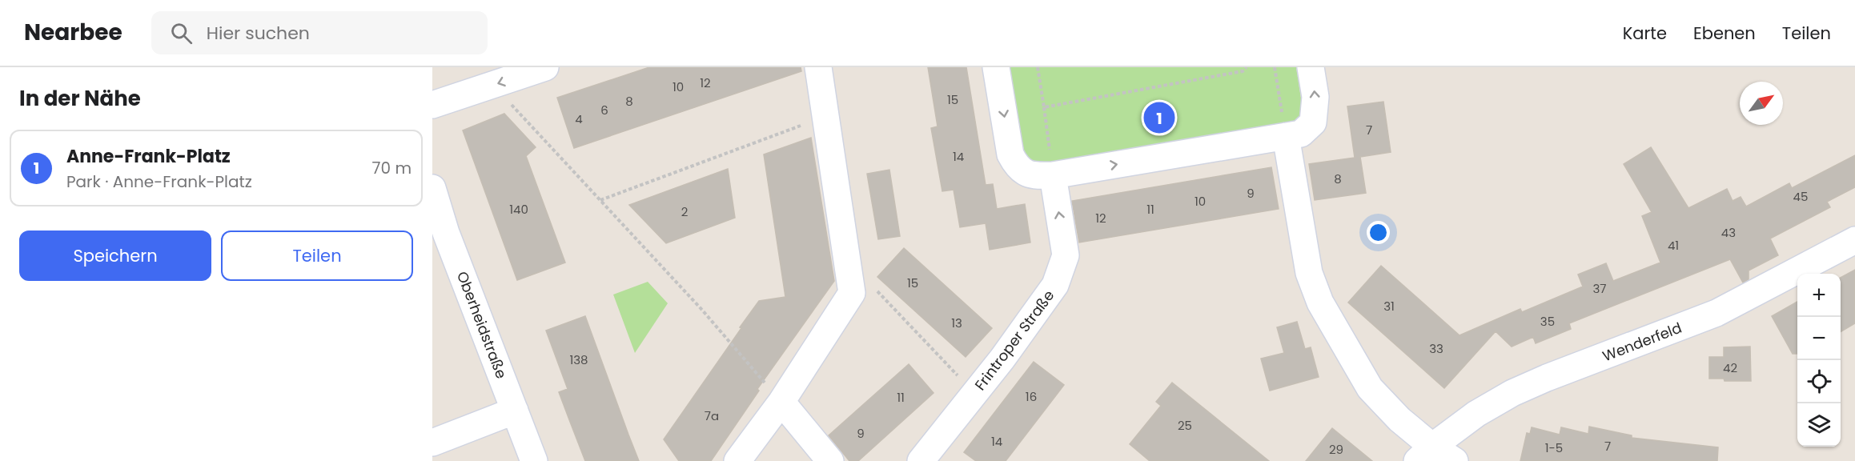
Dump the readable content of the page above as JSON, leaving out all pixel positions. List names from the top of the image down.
{
  "streets": {
    "street": ["Oberheidstraße", "Frintroper Straße", "Wenderfeld"]
  },
  "house_numbers": [
    "12",
    "10",
    "15",
    "8",
    "6",
    "4",
    "7",
    "14",
    "8",
    "9",
    "45",
    "10",
    "140",
    "11",
    "2",
    "12",
    "43",
    "41",
    "15",
    "37",
    "31",
    "35",
    "13",
    "33",
    "138",
    "42",
    "16",
    "11",
    "7a",
    "25",
    "9",
    "14",
    "7",
    "1-5",
    "29"
  ],
  "north": "top right",
  "page": {
    "header": "Nearbee",
    "search": "Hier suchen",
    "nav": ["Karte", "Ebenen", "Teilen"],
    "heading": "In der Nähe",
    "pins": "1",
    "list": [
      {
        "mark": "1",
        "name": "Anne-Frank-Platz",
        "note": "Park · Anne-Frank-Platz",
        "value": "70 m"
      }
    ],
    "buttons": ["Speichern", "Teilen"],
    "map_buttons": ["+", "−"]
  }
}
